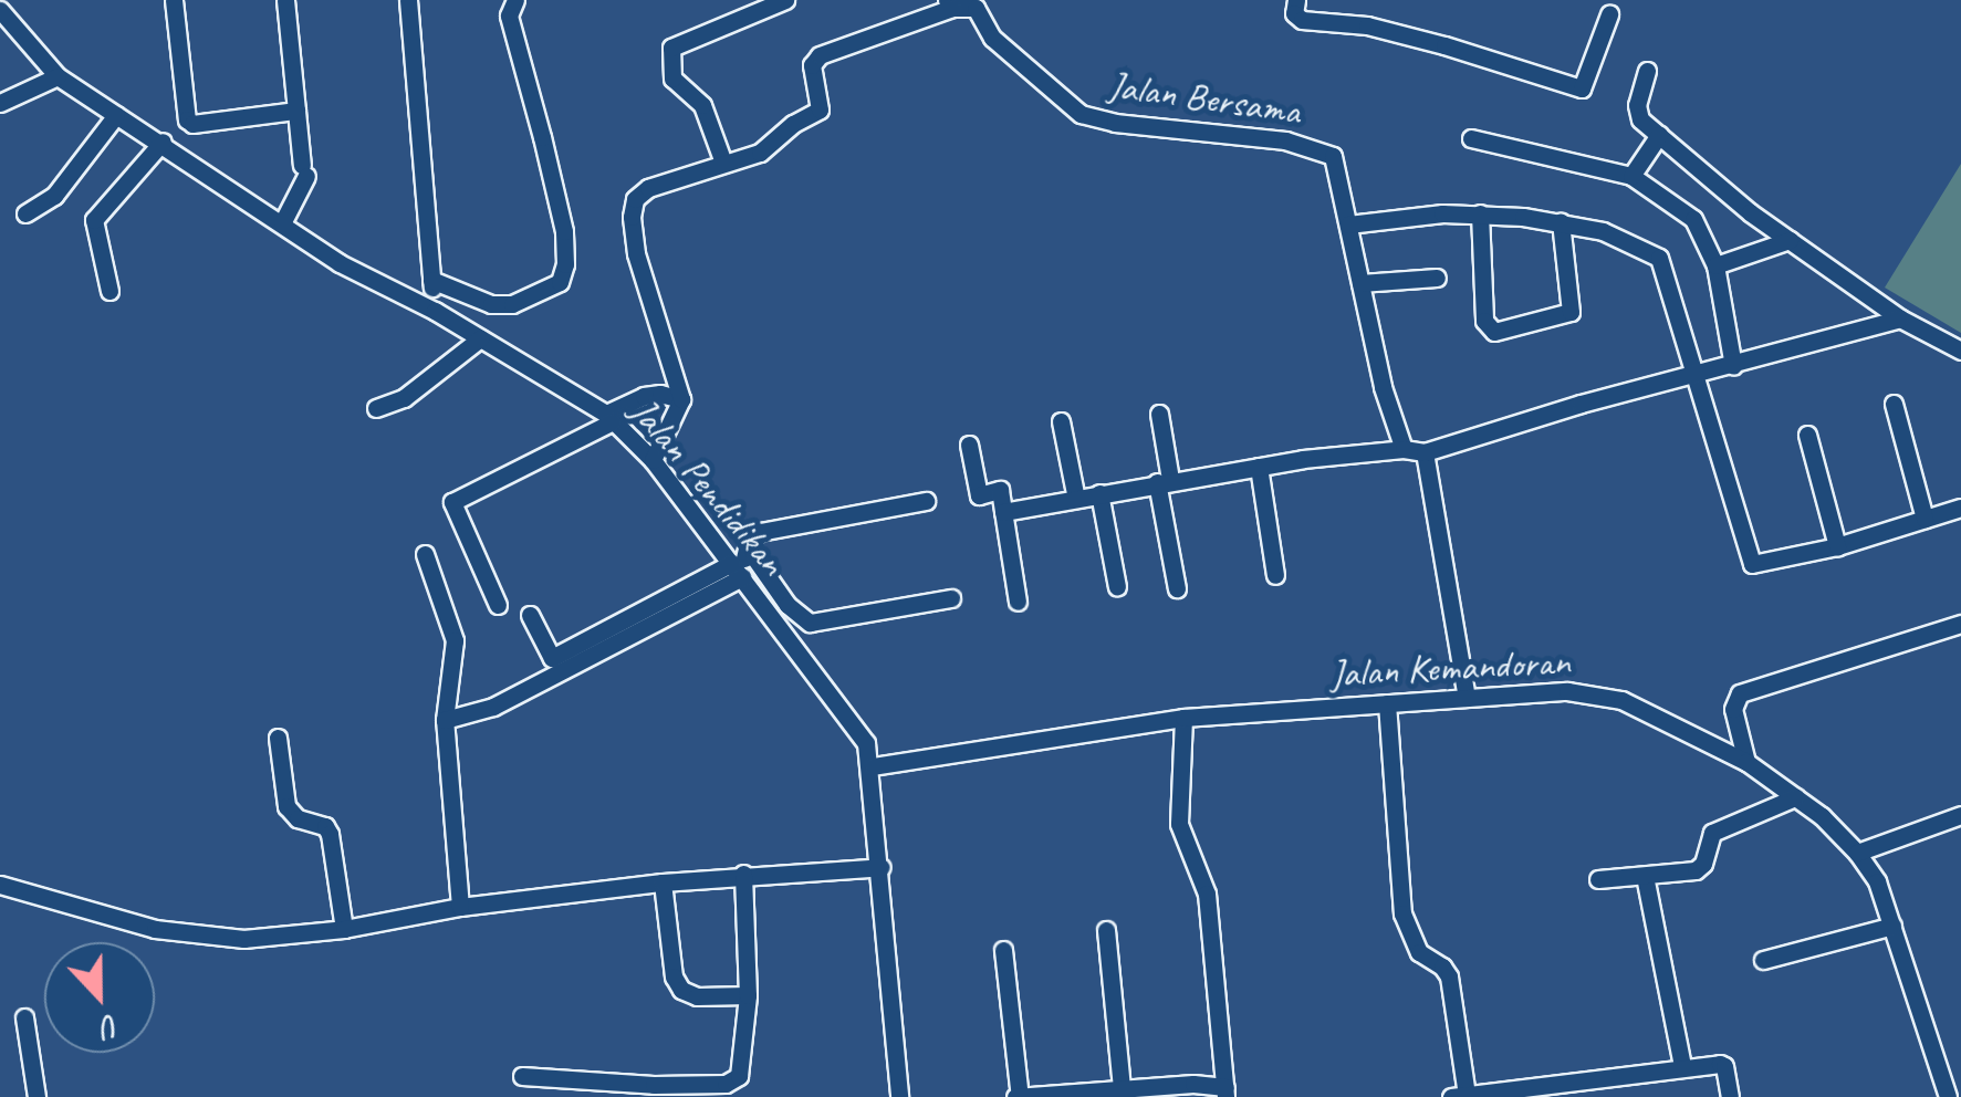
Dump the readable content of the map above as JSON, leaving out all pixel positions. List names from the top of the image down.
{
  "streets": {
    "street": ["Jalan Bersama", "Jalan Pendidikan", "Jalan Kemandoran"]
  },
  "crossings": [
    ["Jalan Pendidikan", "Jalan Kemandoran"]
  ],
  "north": "bottom"
}
